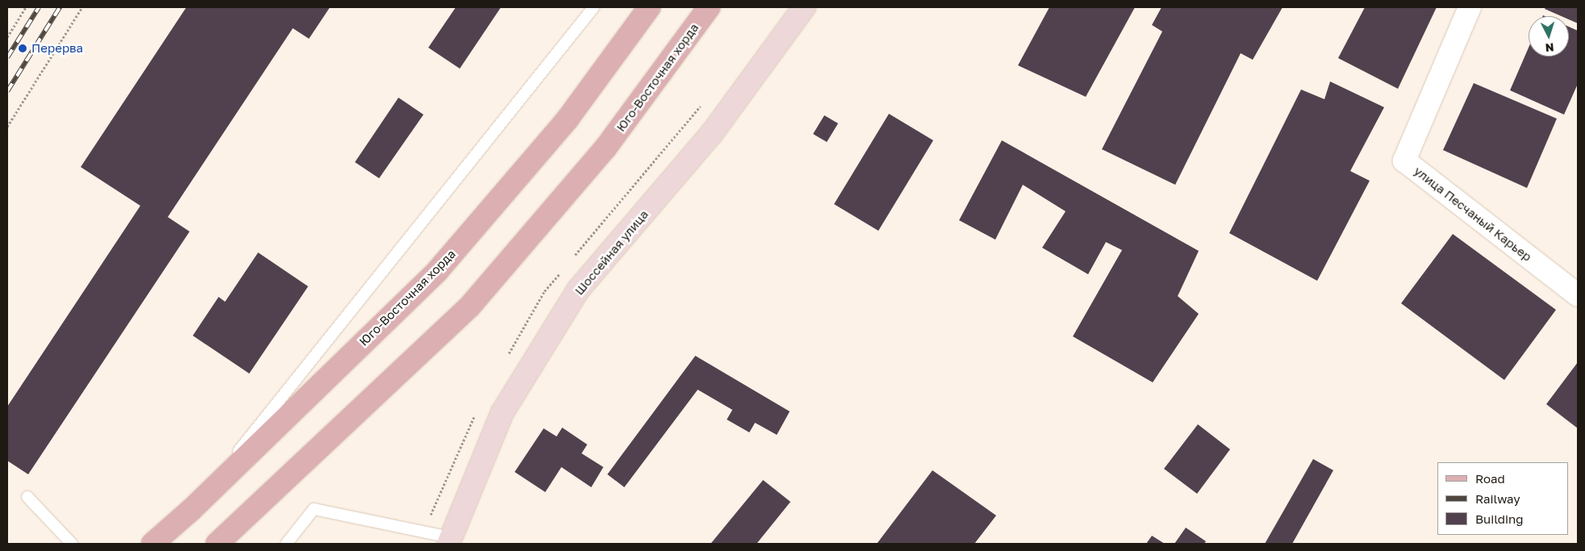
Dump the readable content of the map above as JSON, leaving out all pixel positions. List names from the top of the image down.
{
  "streets": {
    "main road": ["Юго-Восточная хорда", "Шоссейная улица"],
    "street": ["улица Песчаный Карьер"]
  },
  "places": ["Перерва"],
  "legend": ["Road", "Railway", "Building"],
  "north": "bottom"
}
